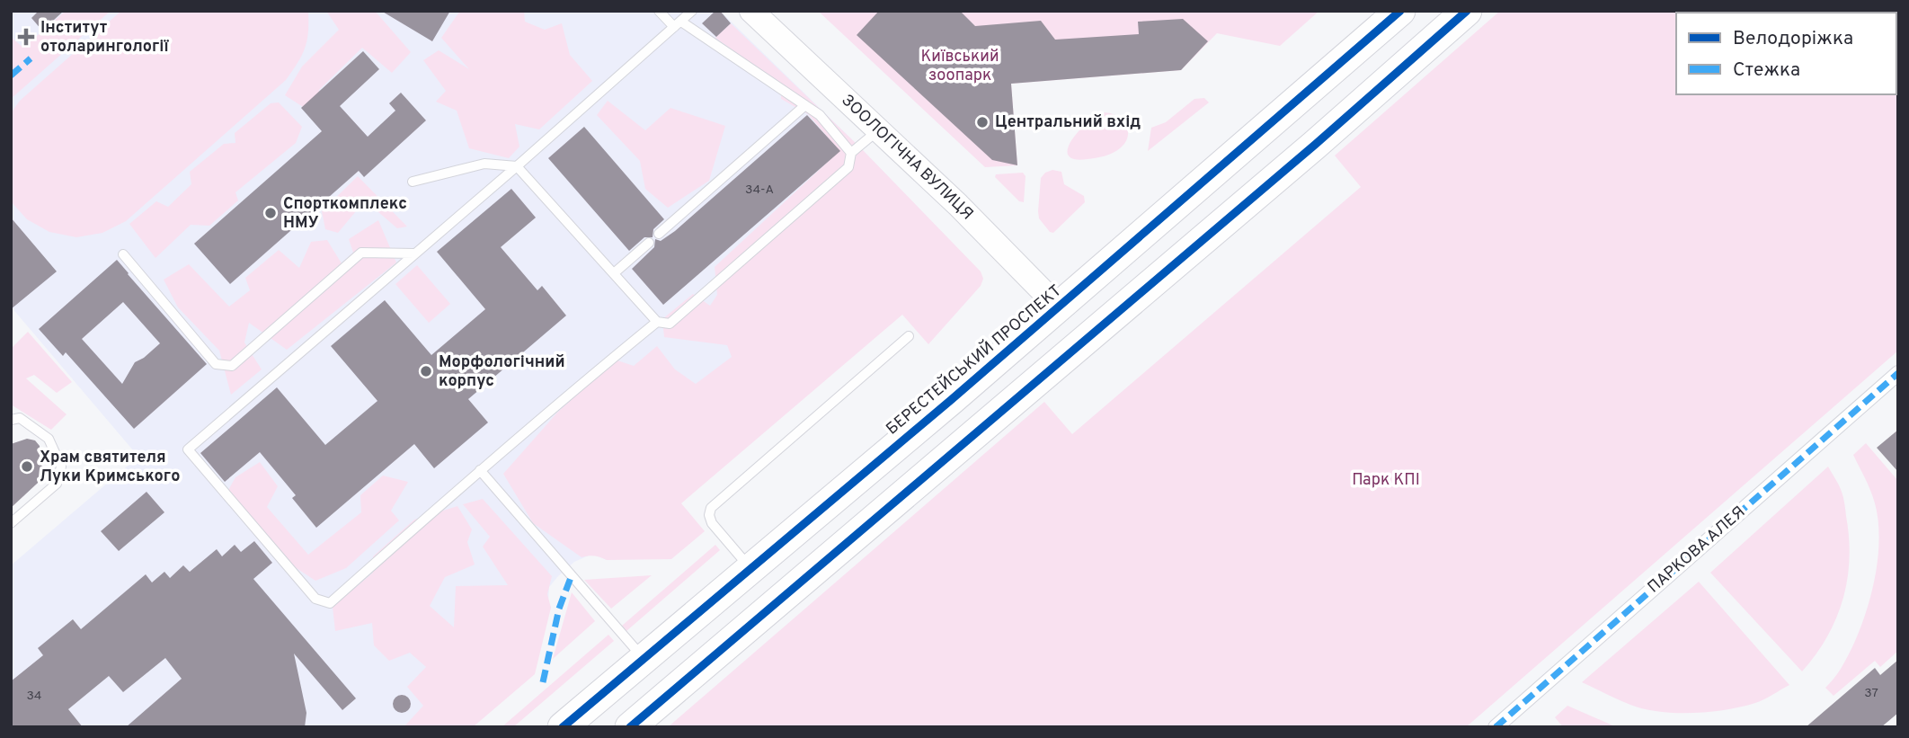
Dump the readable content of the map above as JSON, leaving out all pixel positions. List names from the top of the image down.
{
  "streets": {
    "main road": ["БЕРЕСТЕЙСЬКИЙ ПРОСПЕКТ"],
    "street": ["ЗООЛОГІЧНА ВУЛИЦЯ", "ПАРКОВА АЛЕЯ"]
  },
  "crossings": [
    ["ЗООЛОГІЧНА ВУЛИЦЯ", "БЕРЕСТЕЙСЬКИЙ ПРОСПЕКТ"]
  ],
  "parks": ["Київський зоопарк", "Парк КПІ"],
  "places": {
    "health": ["Інститут отоларингології"],
    "other": [
      "Центральний вхід",
      "Спорткомплекс НМУ",
      "Морфологічний корпус",
      "Храм святителя Луки Кримського"
    ]
  },
  "house_numbers": ["34-А", "37", "34"],
  "legend": ["Велодоріжка", "Стежка"]
}
